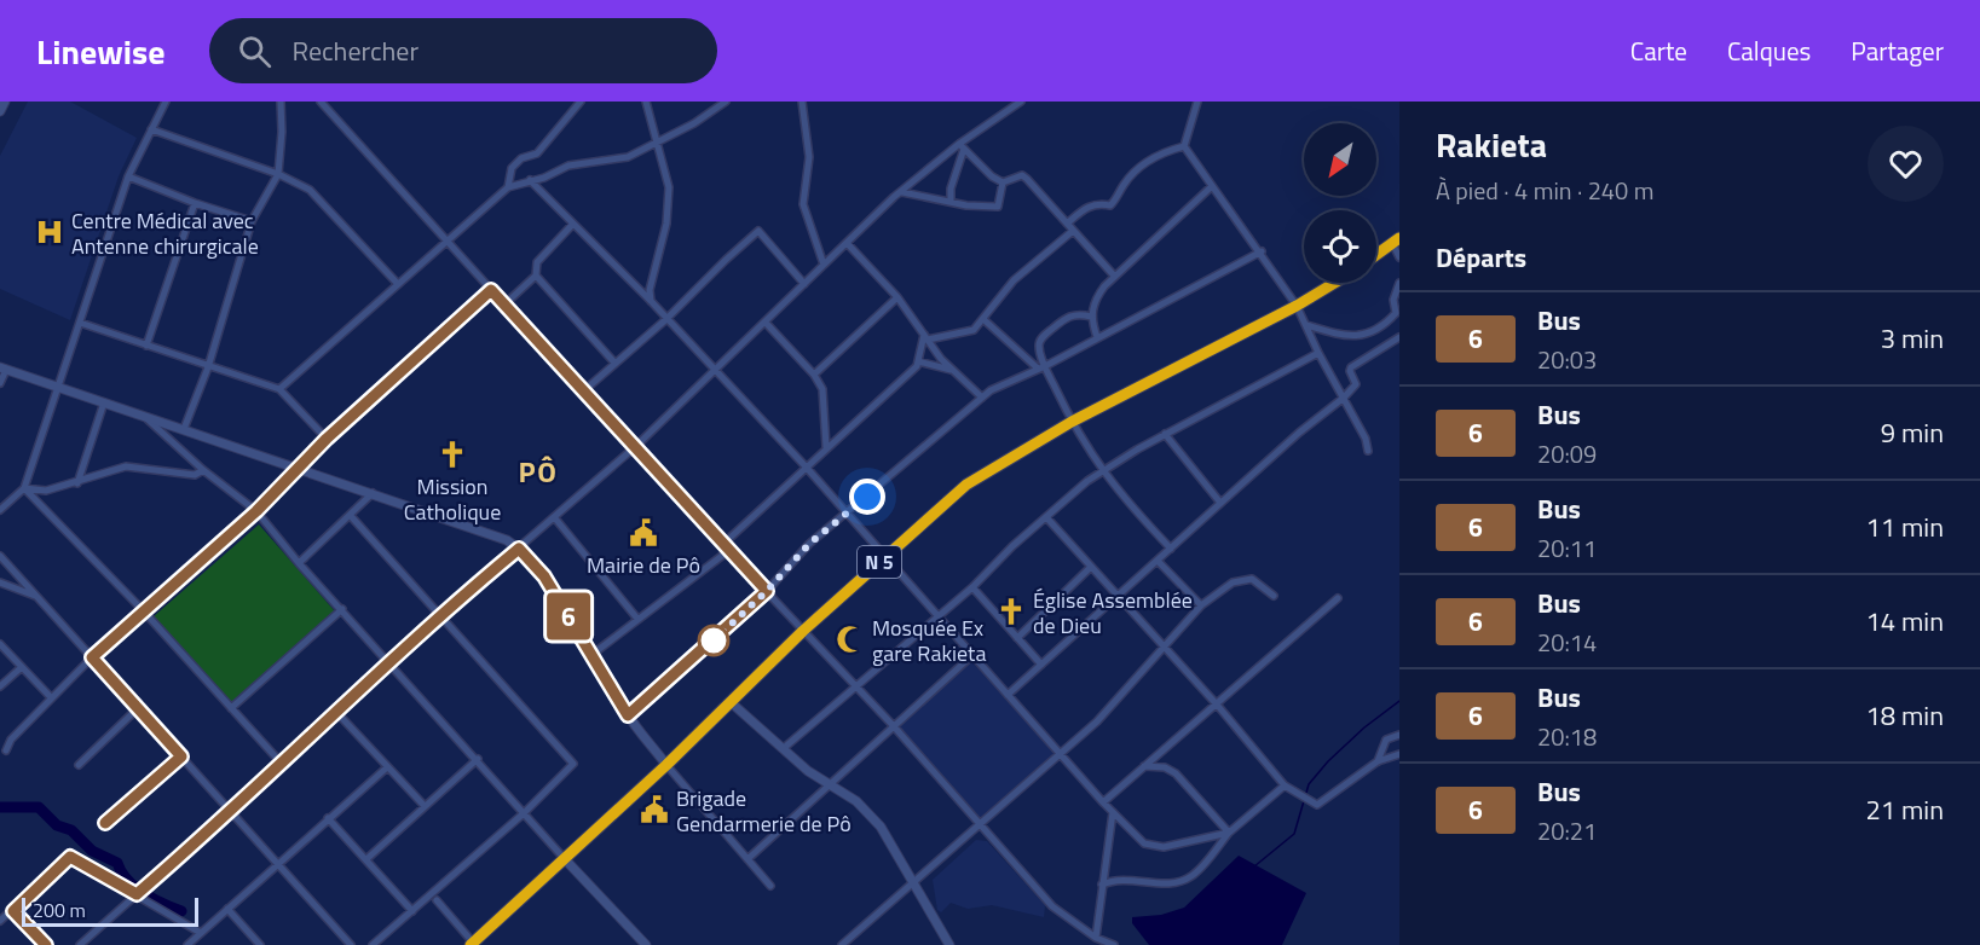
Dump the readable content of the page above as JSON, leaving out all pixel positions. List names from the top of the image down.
{
  "streets": {
    "highway": ["N 5"]
  },
  "districts": ["PÔ"],
  "places": {
    "hospital": ["Centre Médical avec Antenne chirurgicale"],
    "church": ["Mission Catholique", "Église Assemblée de Dieu"],
    "public building": ["Mairie de Pô", "Brigade Gendarmerie de Pô"],
    "mosque": ["Mosquée Ex gare Rakieta"]
  },
  "lines": ["bus line 6"],
  "scale_bar": "200 m",
  "north": "bottom left",
  "page": {
    "header": "Linewise",
    "search": "Rechercher",
    "nav": ["Carte", "Calques", "Partager"],
    "on_map": "6",
    "heading": [
      ["Rakieta", "À pied · 4 min · 240 m"],
      "Départs"
    ],
    "list": [
      {
        "mark": "6",
        "name": "Bus",
        "note": "20:03",
        "value": "3 min"
      },
      {
        "mark": "6",
        "name": "Bus",
        "note": "20:09",
        "value": "9 min"
      },
      {
        "mark": "6",
        "name": "Bus",
        "note": "20:11",
        "value": "11 min"
      },
      {
        "mark": "6",
        "name": "Bus",
        "note": "20:14",
        "value": "14 min"
      },
      {
        "mark": "6",
        "name": "Bus",
        "note": "20:18",
        "value": "18 min"
      },
      {
        "mark": "6",
        "name": "Bus",
        "note": "20:21",
        "value": "21 min"
      }
    ],
    "scale": "200 m"
  }
}
